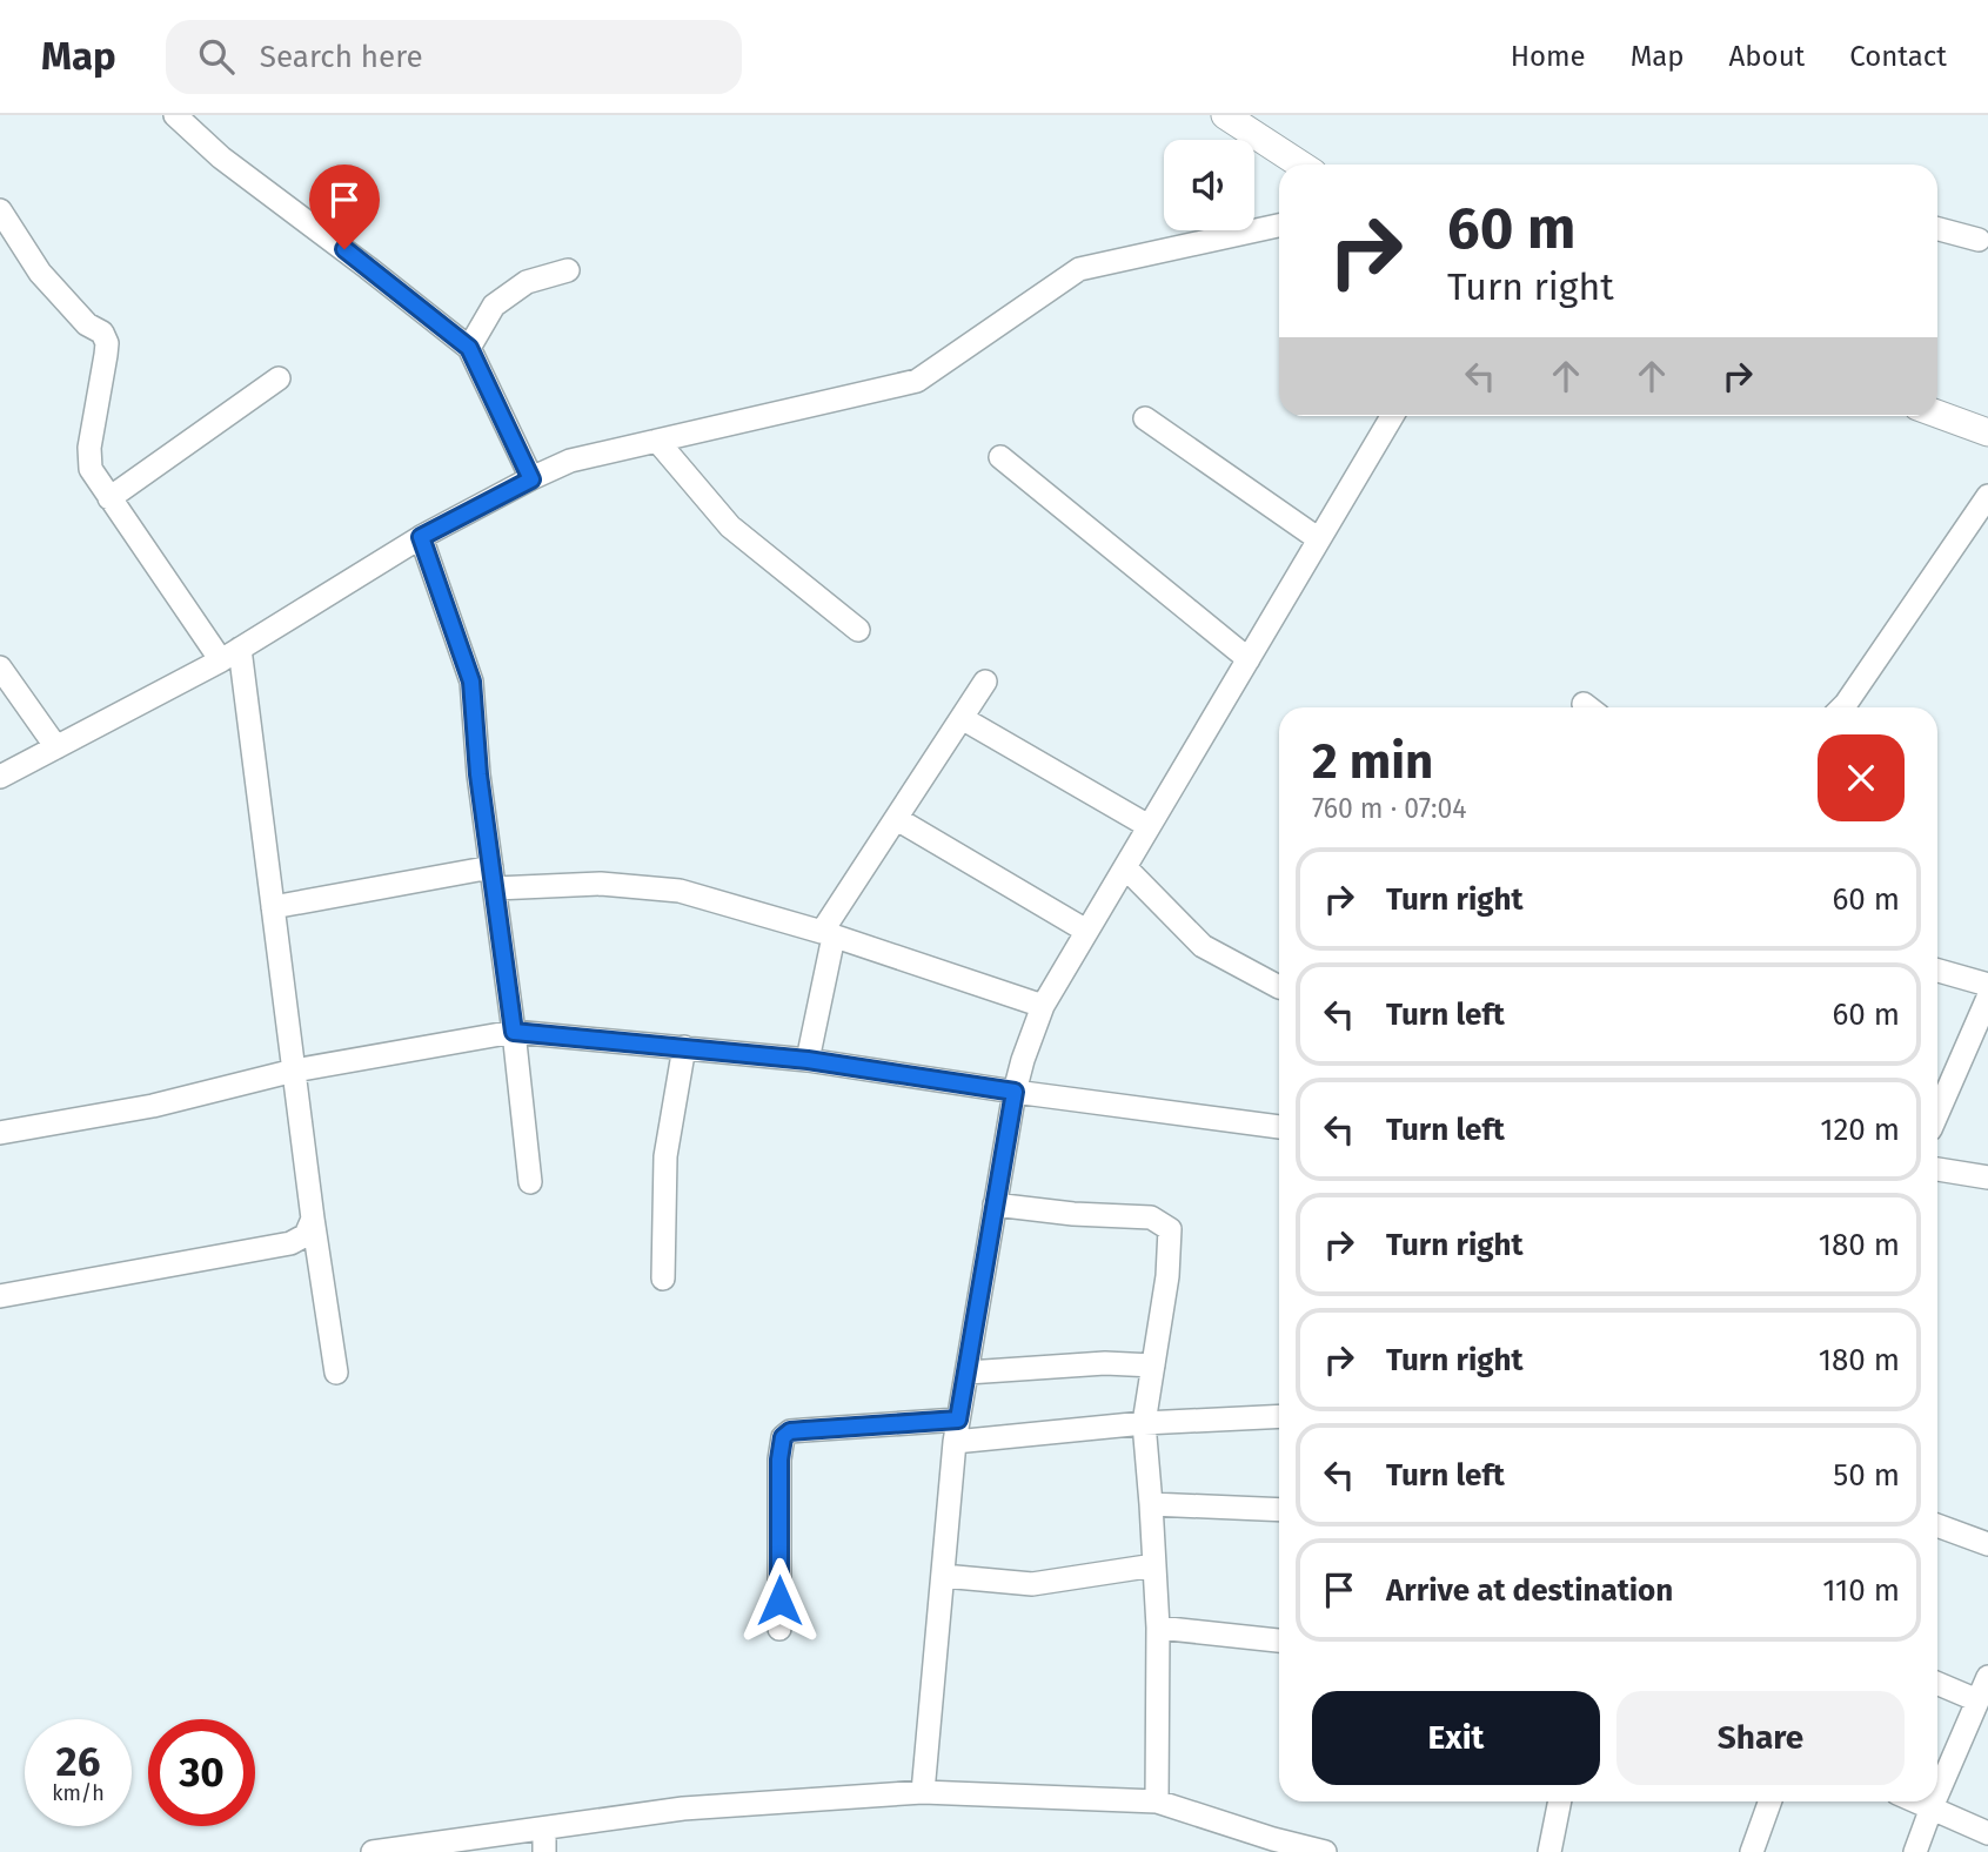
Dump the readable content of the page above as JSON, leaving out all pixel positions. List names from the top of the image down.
{
  "page": {
    "header": "Map",
    "search": "Search here",
    "nav": [
      "Home",
      "Map",
      "About",
      "Contact"
    ],
    "turn": ["60 m", "Turn right"],
    "heading": ["2 min", "760 m · 07:04"],
    "list": [
      {
        "name": "Turn right",
        "value": "60 m"
      },
      {
        "name": "Turn left",
        "value": "60 m"
      },
      {
        "name": "Turn left",
        "value": "120 m"
      },
      {
        "name": "Turn right",
        "value": "180 m"
      },
      {
        "name": "Turn right",
        "value": "180 m"
      },
      {
        "name": "Turn left",
        "value": "50 m"
      },
      {
        "name": "Arrive at destination",
        "value": "110 m"
      }
    ],
    "buttons": ["Exit", "Share"],
    "speed": "26 km/h",
    "limit": "30"
  }
}
